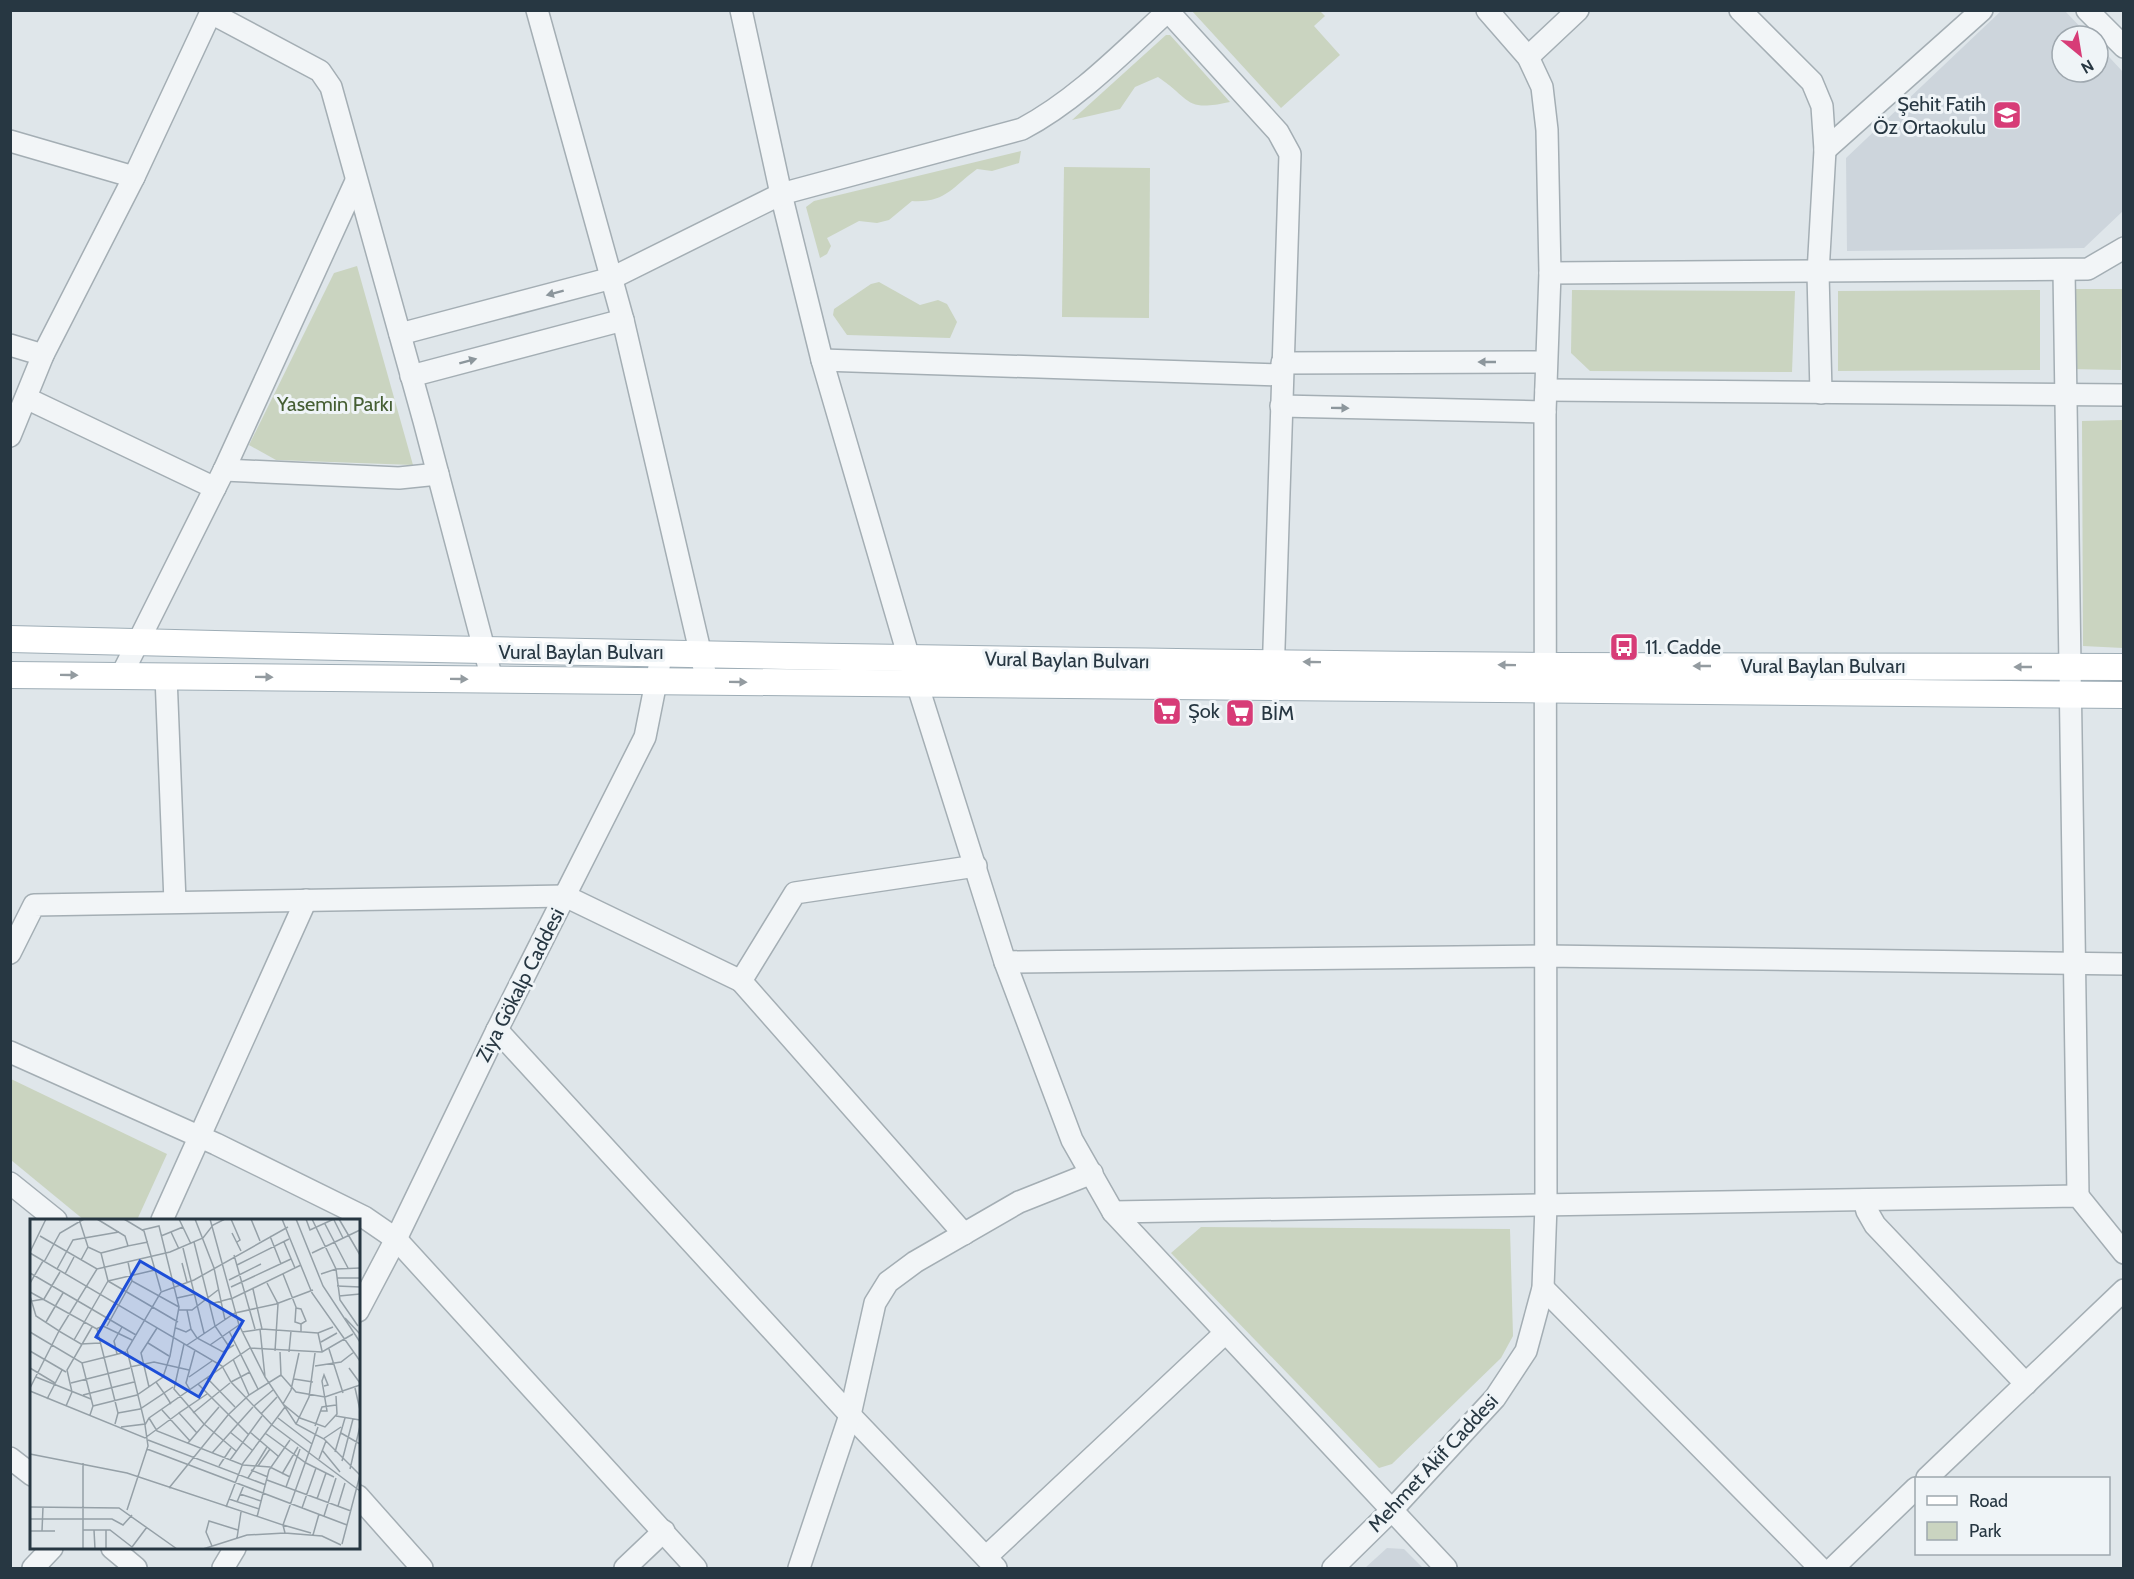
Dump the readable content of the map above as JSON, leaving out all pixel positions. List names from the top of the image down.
{
  "streets": {
    "main road": ["Vural Baylan Bulvarı"],
    "street": ["Ziya Gökalp Caddesi", "Mehmet Akif Caddesi"]
  },
  "crossings": [
    ["Vural Baylan Bulvarı", "Ziya Gökalp Caddesi"],
    ["Vural Baylan Bulvarı", "Mehmet Akif Caddesi"]
  ],
  "parks": ["Yasemin Parkı"],
  "places": {
    "school or university": ["Şehit Fatih Öz Ortaokulu"],
    "bus stop": ["11. Cadde"],
    "supermarket": ["Şok", "BİM"]
  },
  "legend": ["Road", "Park"],
  "north": "bottom right"
}
